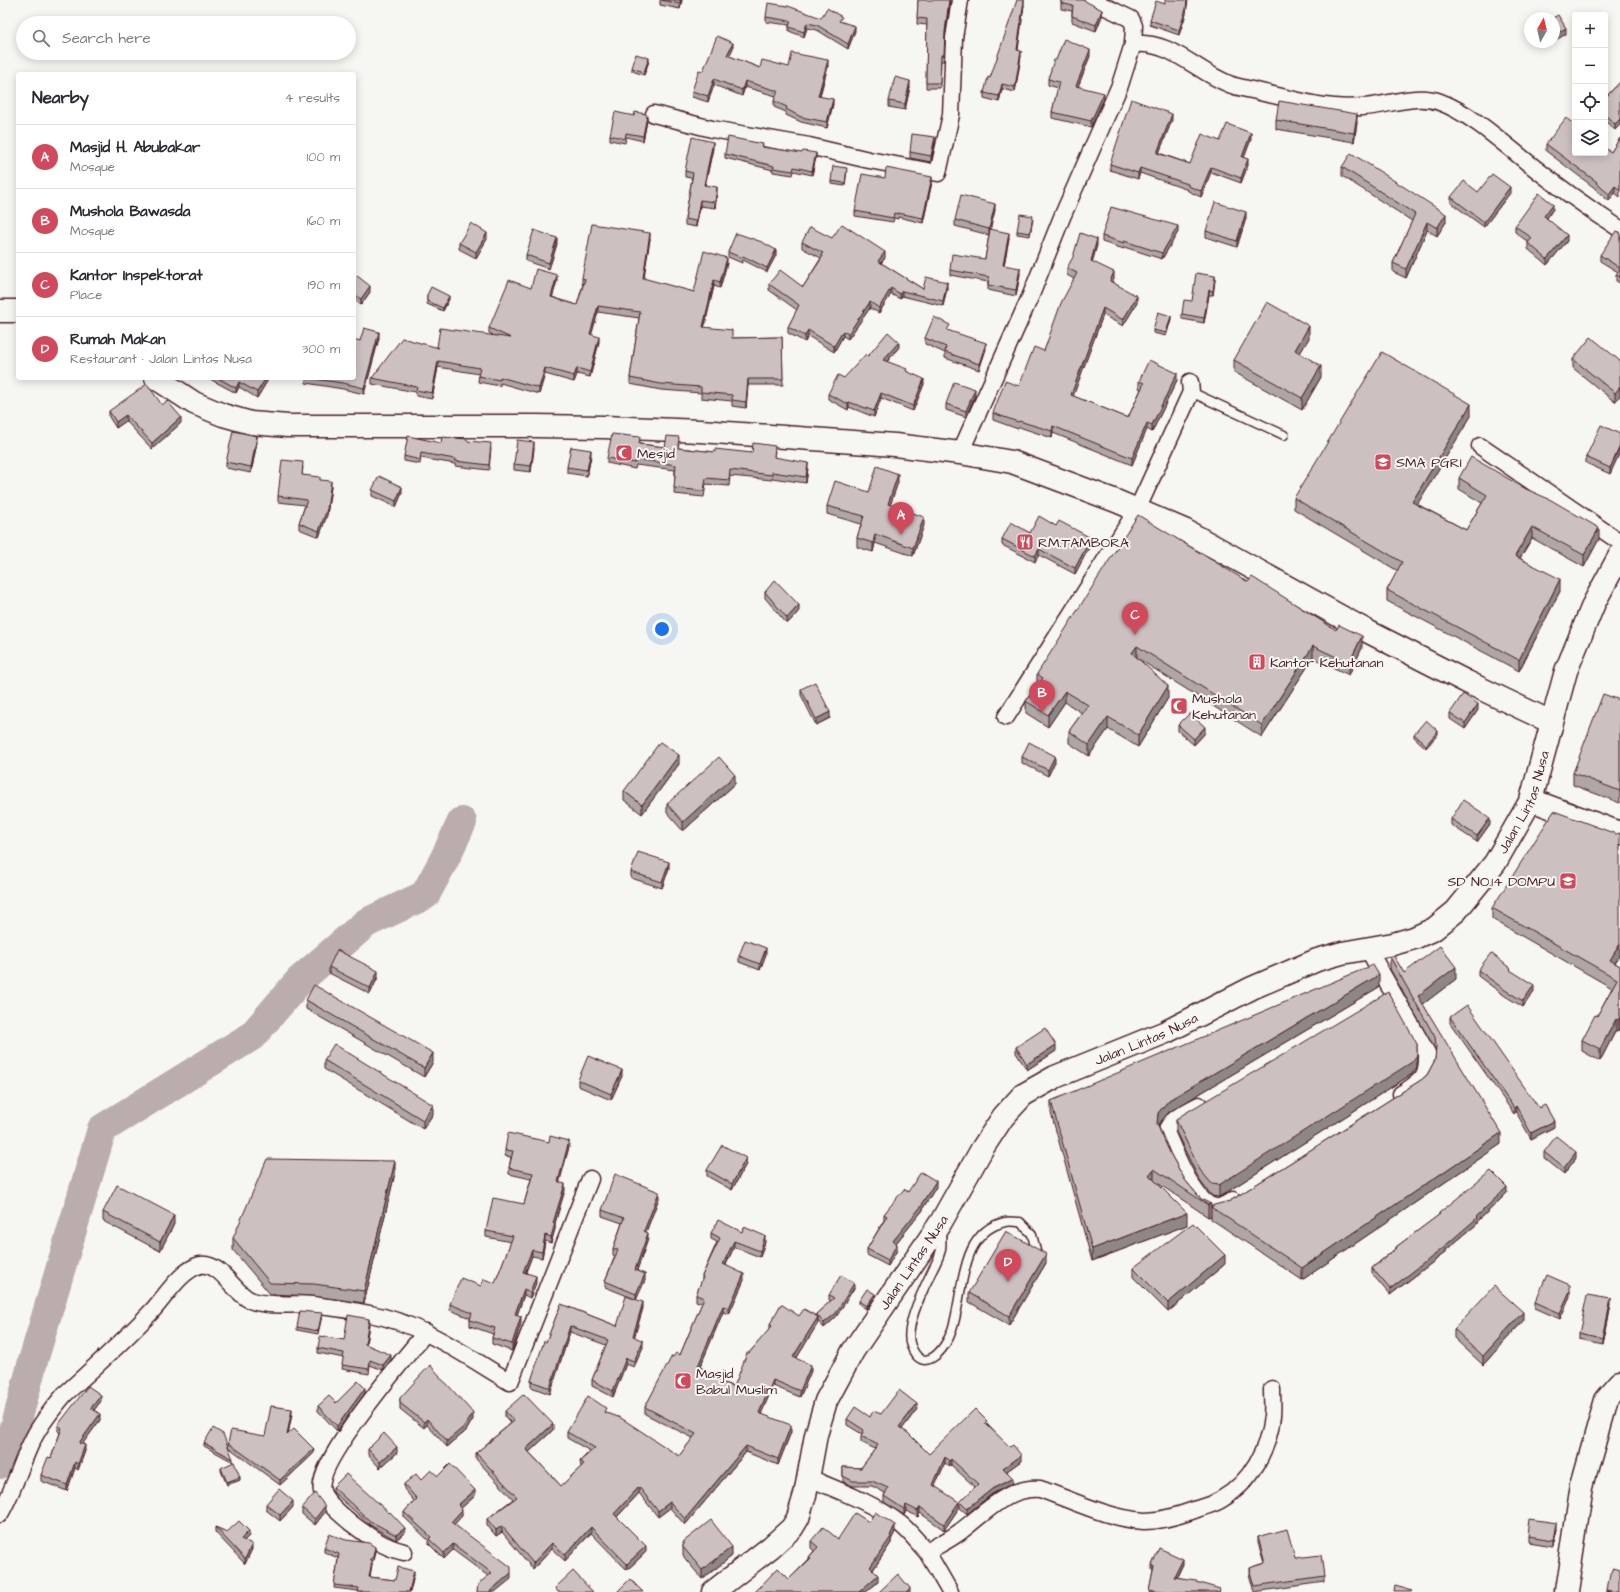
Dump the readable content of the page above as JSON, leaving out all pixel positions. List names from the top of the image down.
{
  "streets": {
    "main road": ["Jalan Lintas Nusa"]
  },
  "places": {
    "mosque": ["Mesjid", "Mushola Kehutanan", "Masjid Babul Muslim"],
    "school or university": ["SMA PGRI", "SD NO.14 DOMPU"],
    "restaurant": ["RM.TAMBORA"],
    "building": ["Kantor Kehutanan"]
  },
  "north": "top",
  "page": {
    "map_buttons": ["+", "−"],
    "search": "Search here",
    "heading": ["Nearby", "4 results"],
    "list": [
      {
        "mark": "A",
        "name": "Masjid H. Abubakar",
        "note": "Mosque",
        "value": "100 m"
      },
      {
        "mark": "B",
        "name": "Mushola Bawasda",
        "note": "Mosque",
        "value": "160 m"
      },
      {
        "mark": "C",
        "name": "Kantor Inspektorat",
        "note": "Place",
        "value": "190 m"
      },
      {
        "mark": "D",
        "name": "Rumah Makan",
        "note": "Restaurant · Jalan Lintas Nusa",
        "value": "300 m"
      }
    ],
    "pins": [
      "A",
      "C",
      "B",
      "D"
    ]
  }
}
